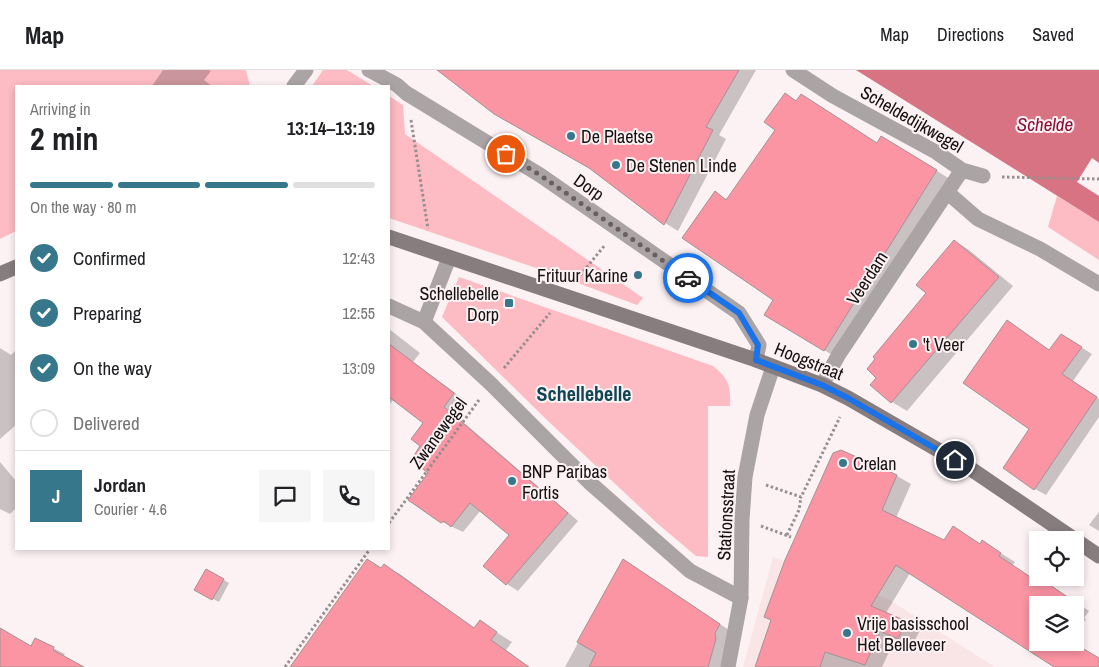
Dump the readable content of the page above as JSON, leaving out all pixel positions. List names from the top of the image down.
{
  "streets": {
    "main road": ["Hoogstraat"],
    "street": [
      "Scheldedijkwegel",
      "Dorp",
      "Veerdam",
      "Stationsstraat"
    ],
    "path": ["Zwanewegel"]
  },
  "crossings": [
    ["Scheldedijkwegel", "Veerdam"],
    ["Dorp", "Hoogstraat"],
    ["Veerdam", "Hoogstraat"],
    ["Hoogstraat", "Stationsstraat"]
  ],
  "districts": ["Schellebelle"],
  "water": ["Schelde"],
  "places": {
    "other": [
      "De Plaetse",
      "De Stenen Linde",
      "Frituur Karine",
      "'t Veer",
      "Crelan",
      "BNP Paribas Fortis",
      "Vrije basisschool Het Belleveer"
    ],
    "transit": ["Schellebelle Dorp"]
  },
  "page": {
    "header": "Map",
    "nav": ["Map", "Directions", "Saved"],
    "heading": ["2 min", "Arriving in", "13:14–13:19"],
    "panel": ["Jordan", "Courier · 4.6"],
    "bar": "On the way · 80 m",
    "list": [
      ["Confirmed", "12:43"],
      ["Preparing", "12:55"],
      ["On the way", "13:09"],
      "Delivered"
    ],
    "round": "J"
  }
}
